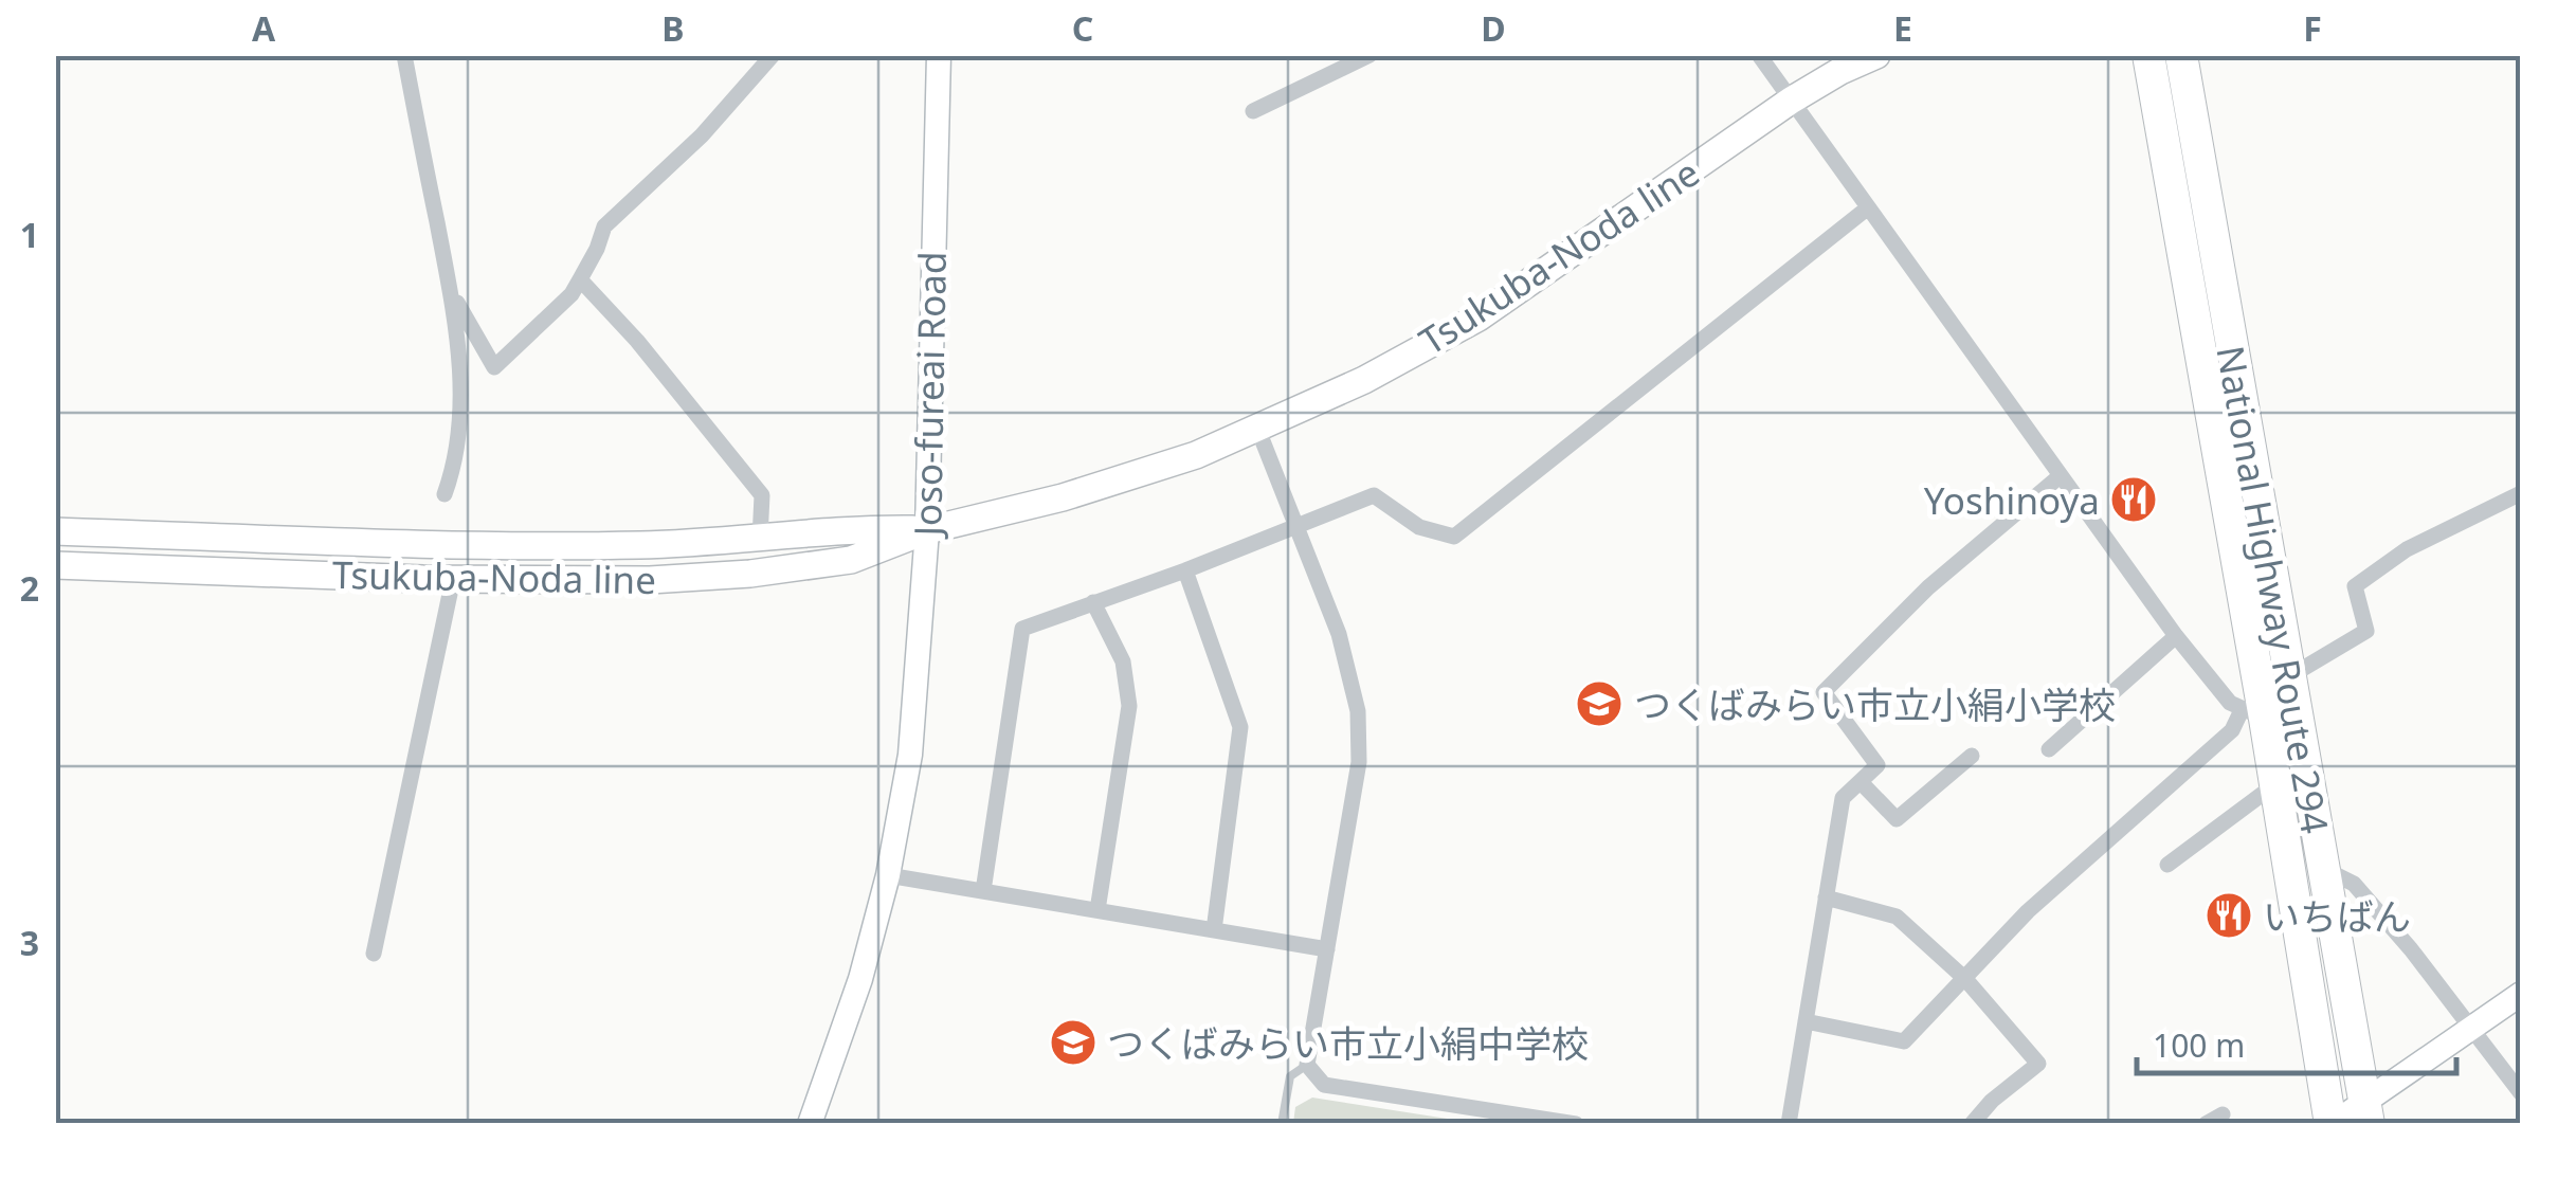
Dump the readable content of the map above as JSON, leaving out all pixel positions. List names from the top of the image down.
{
  "streets": {
    "highway": ["National Highway Route 294"],
    "main road": ["Tsukuba-Noda line"],
    "street": ["Joso-fureai Road"]
  },
  "crossings": [
    ["Tsukuba-Noda line", "Joso-fureai Road"]
  ],
  "places": {
    "restaurant": ["Yoshinoya", "いちばん"],
    "school or university": ["つくばみらい市立小絹小学校", "つくばみらい市立小絹中学校"]
  },
  "scale_bar": "100 m",
  "grid": {
    "columns": [
      "A",
      "B",
      "C",
      "D",
      "E",
      "F"
    ],
    "rows": ["1", "2", "3"]
  }
}
